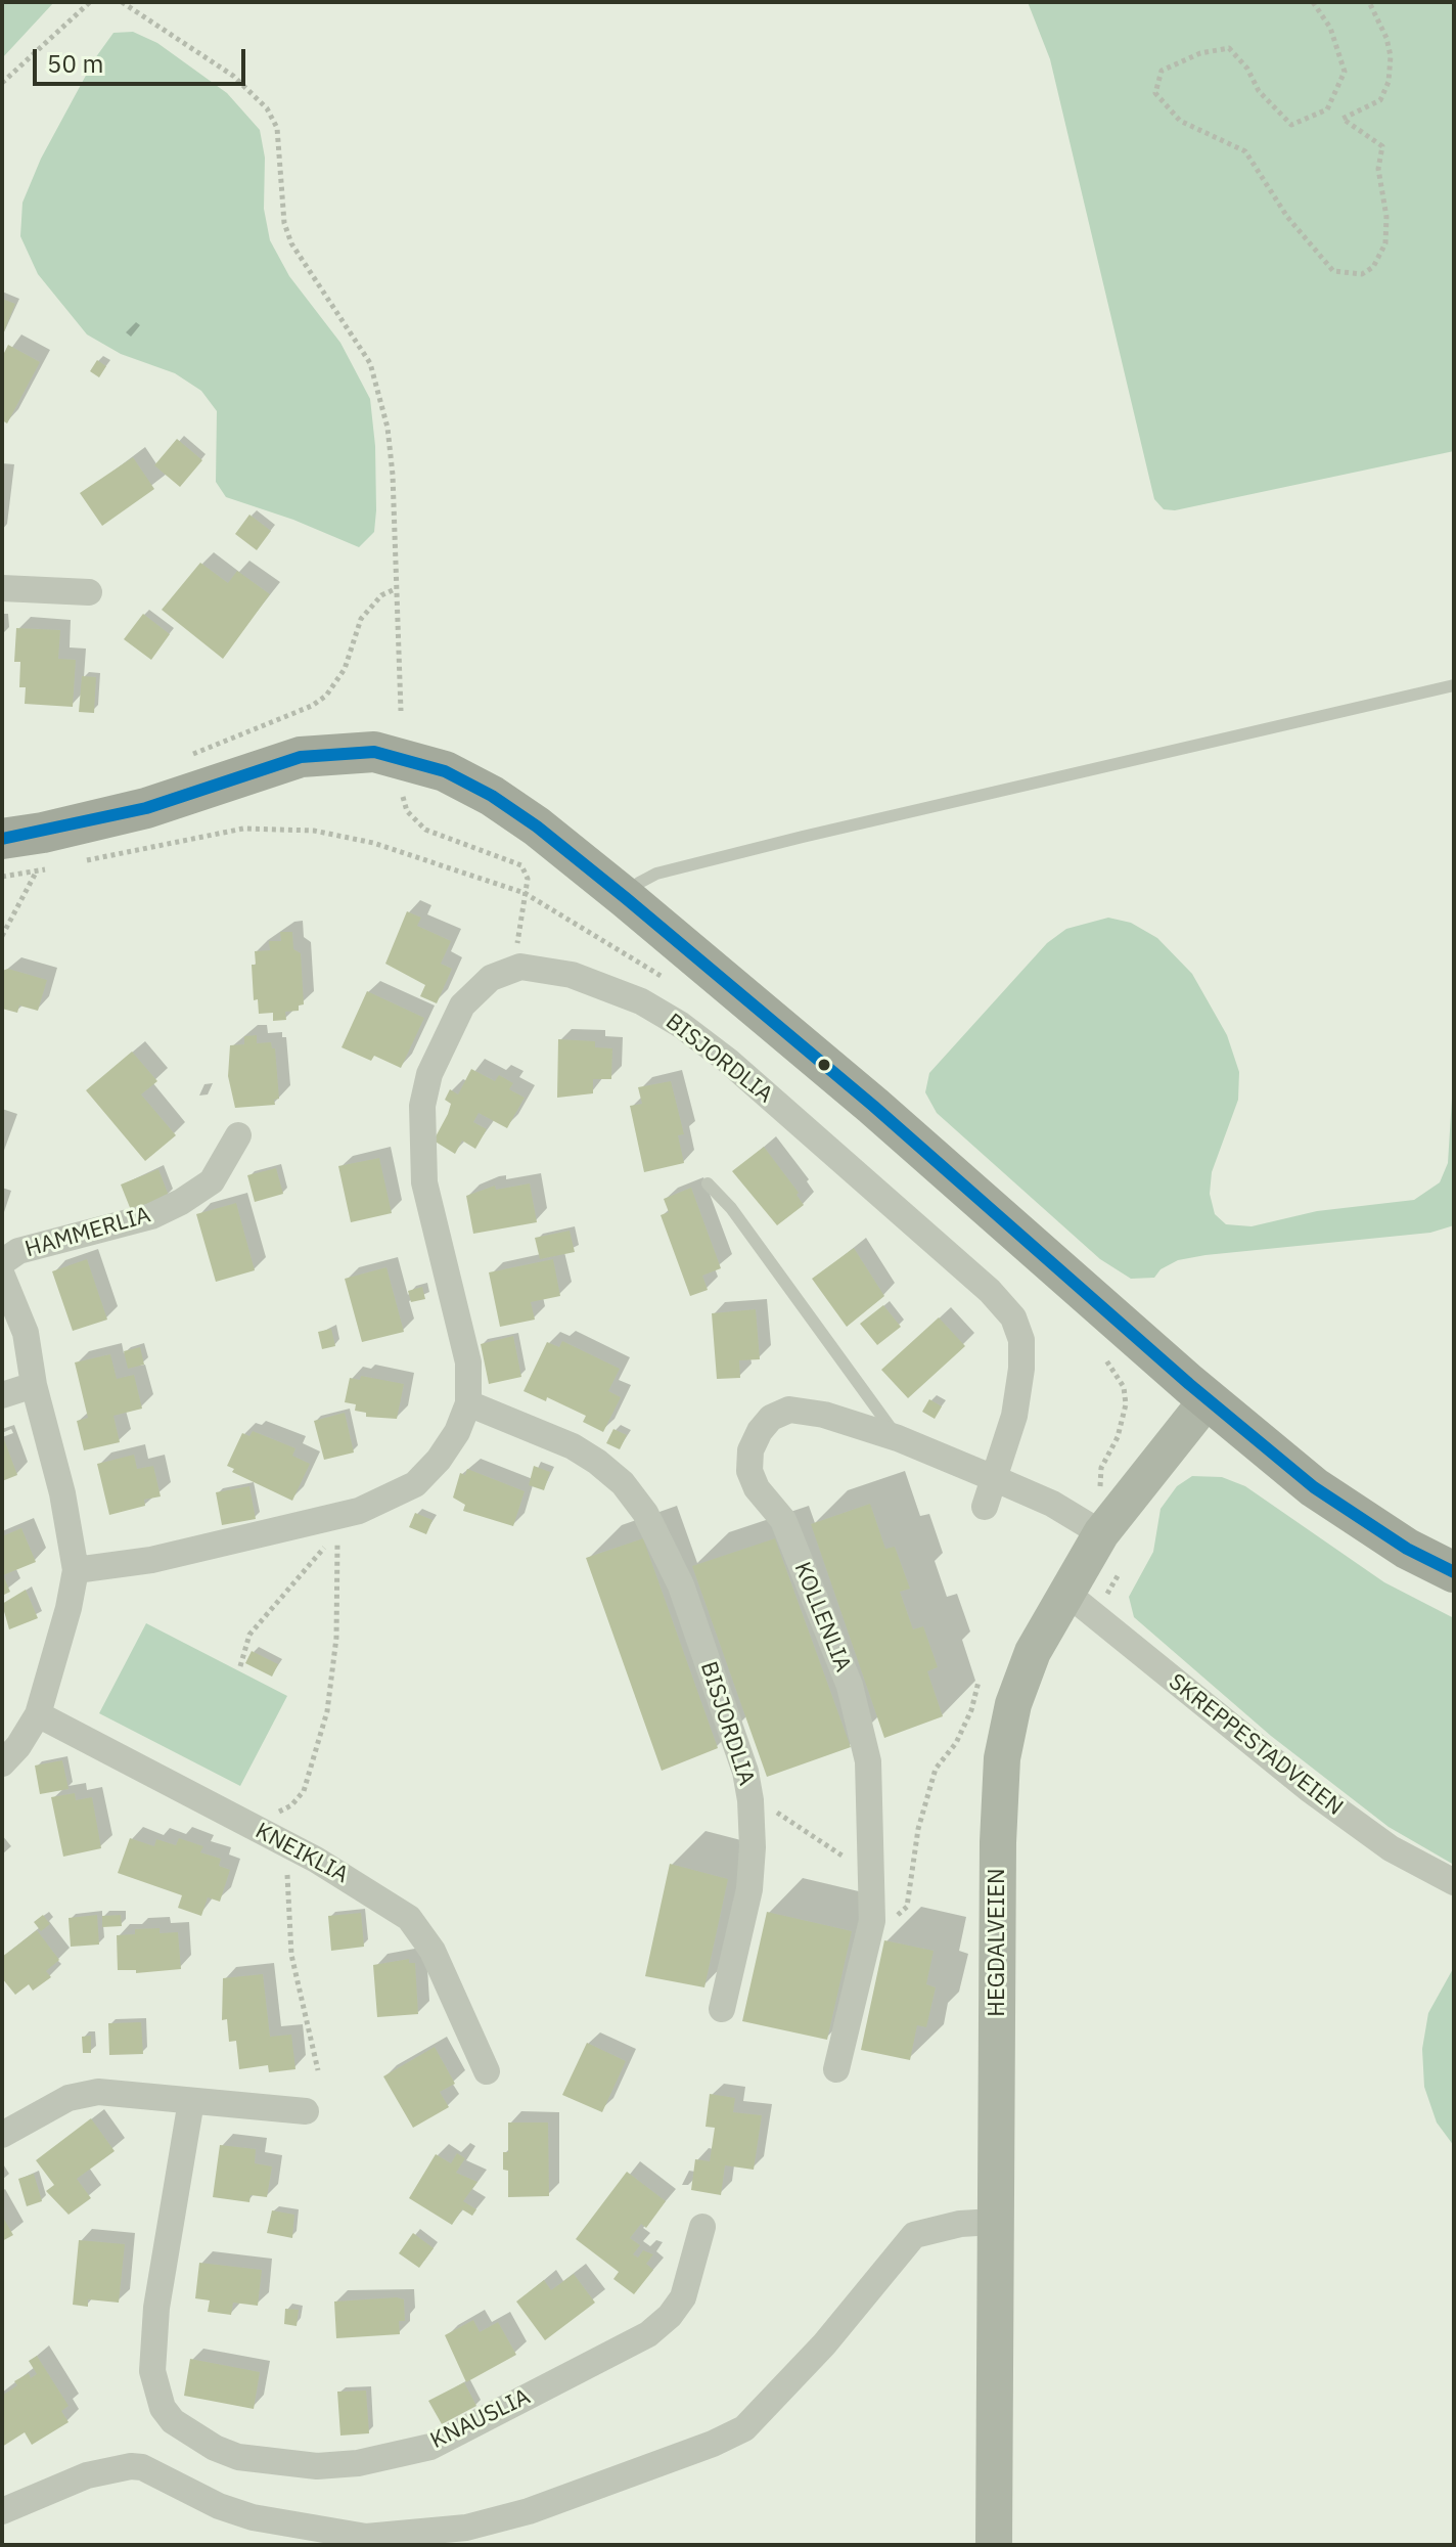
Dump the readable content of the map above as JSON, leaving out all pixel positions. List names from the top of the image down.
{
  "streets": {
    "street": [
      "BISJORDLIA",
      "HAMMERLIA",
      "KOLLENLIA",
      "SKREPPESTADVEIEN",
      "KNEIKLIA",
      "HEGDALVEIEN",
      "KNAUSLIA"
    ]
  },
  "crossings": [
    ["BISJORDLIA", "KOLLENLIA"],
    ["KOLLENLIA", "HEGDALVEIEN"],
    ["SKREPPESTADVEIEN", "HEGDALVEIEN"]
  ],
  "scale_bar": "50 m"
}
